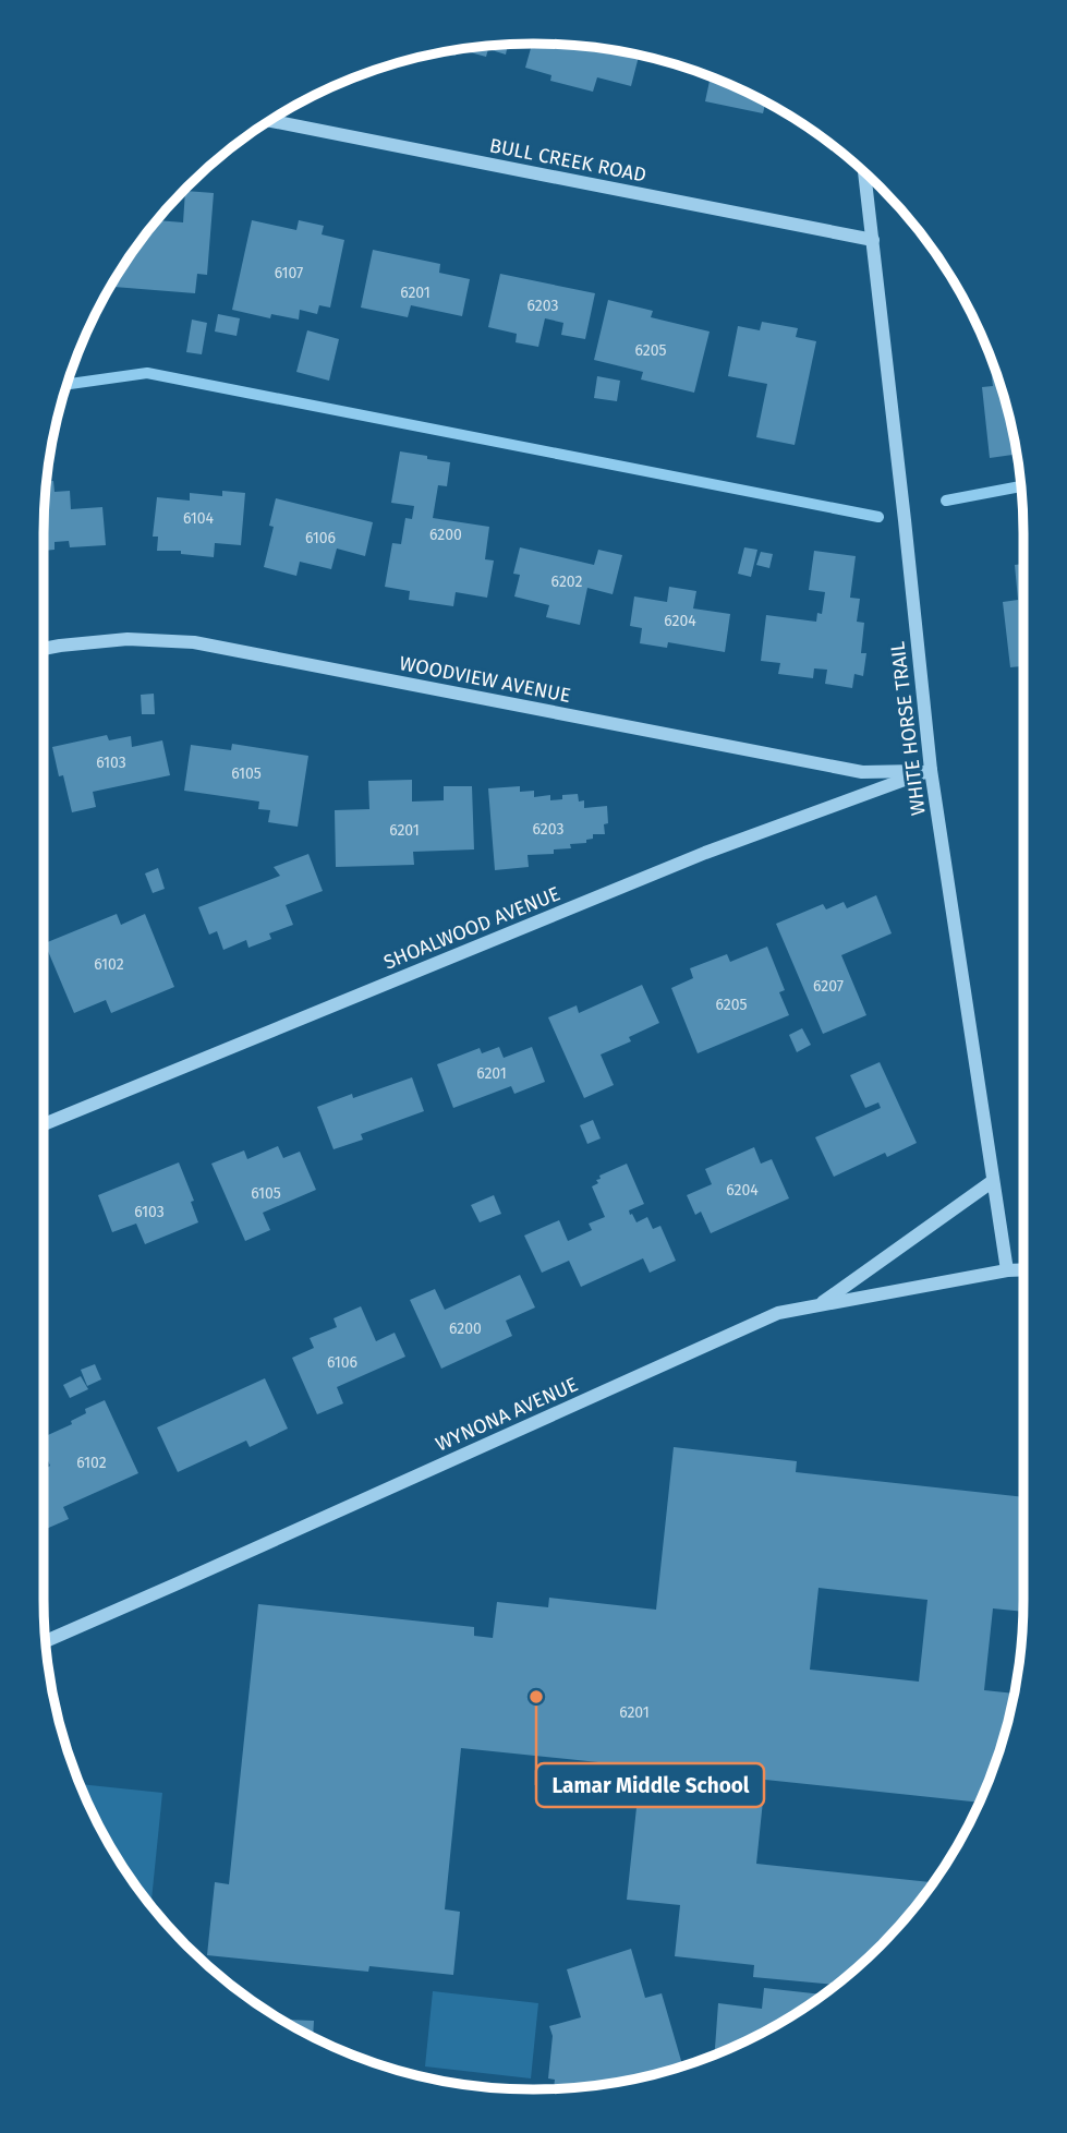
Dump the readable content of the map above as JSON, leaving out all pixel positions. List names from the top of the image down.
{
  "streets": {
    "street": [
      "BULL CREEK ROAD",
      "WOODVIEW AVENUE",
      "WHITE HORSE TRAIL",
      "SHOALWOOD AVENUE",
      "WYNONA AVENUE"
    ]
  },
  "crossings": [
    ["BULL CREEK ROAD", "WHITE HORSE TRAIL"],
    ["WOODVIEW AVENUE", "WHITE HORSE TRAIL"],
    ["WOODVIEW AVENUE", "SHOALWOOD AVENUE"],
    ["WHITE HORSE TRAIL", "SHOALWOOD AVENUE"],
    ["WHITE HORSE TRAIL", "WYNONA AVENUE"]
  ],
  "places": ["Lamar Middle School"],
  "house_numbers": [
    "6107",
    "6201",
    "6203",
    "6205",
    "6104",
    "6200",
    "6106",
    "6202",
    "6204",
    "6103",
    "6105",
    "6203",
    "6201",
    "6102",
    "6207",
    "6205",
    "6201",
    "6204",
    "6105",
    "6103",
    "6200",
    "6106",
    "6102",
    "6201"
  ]
}
